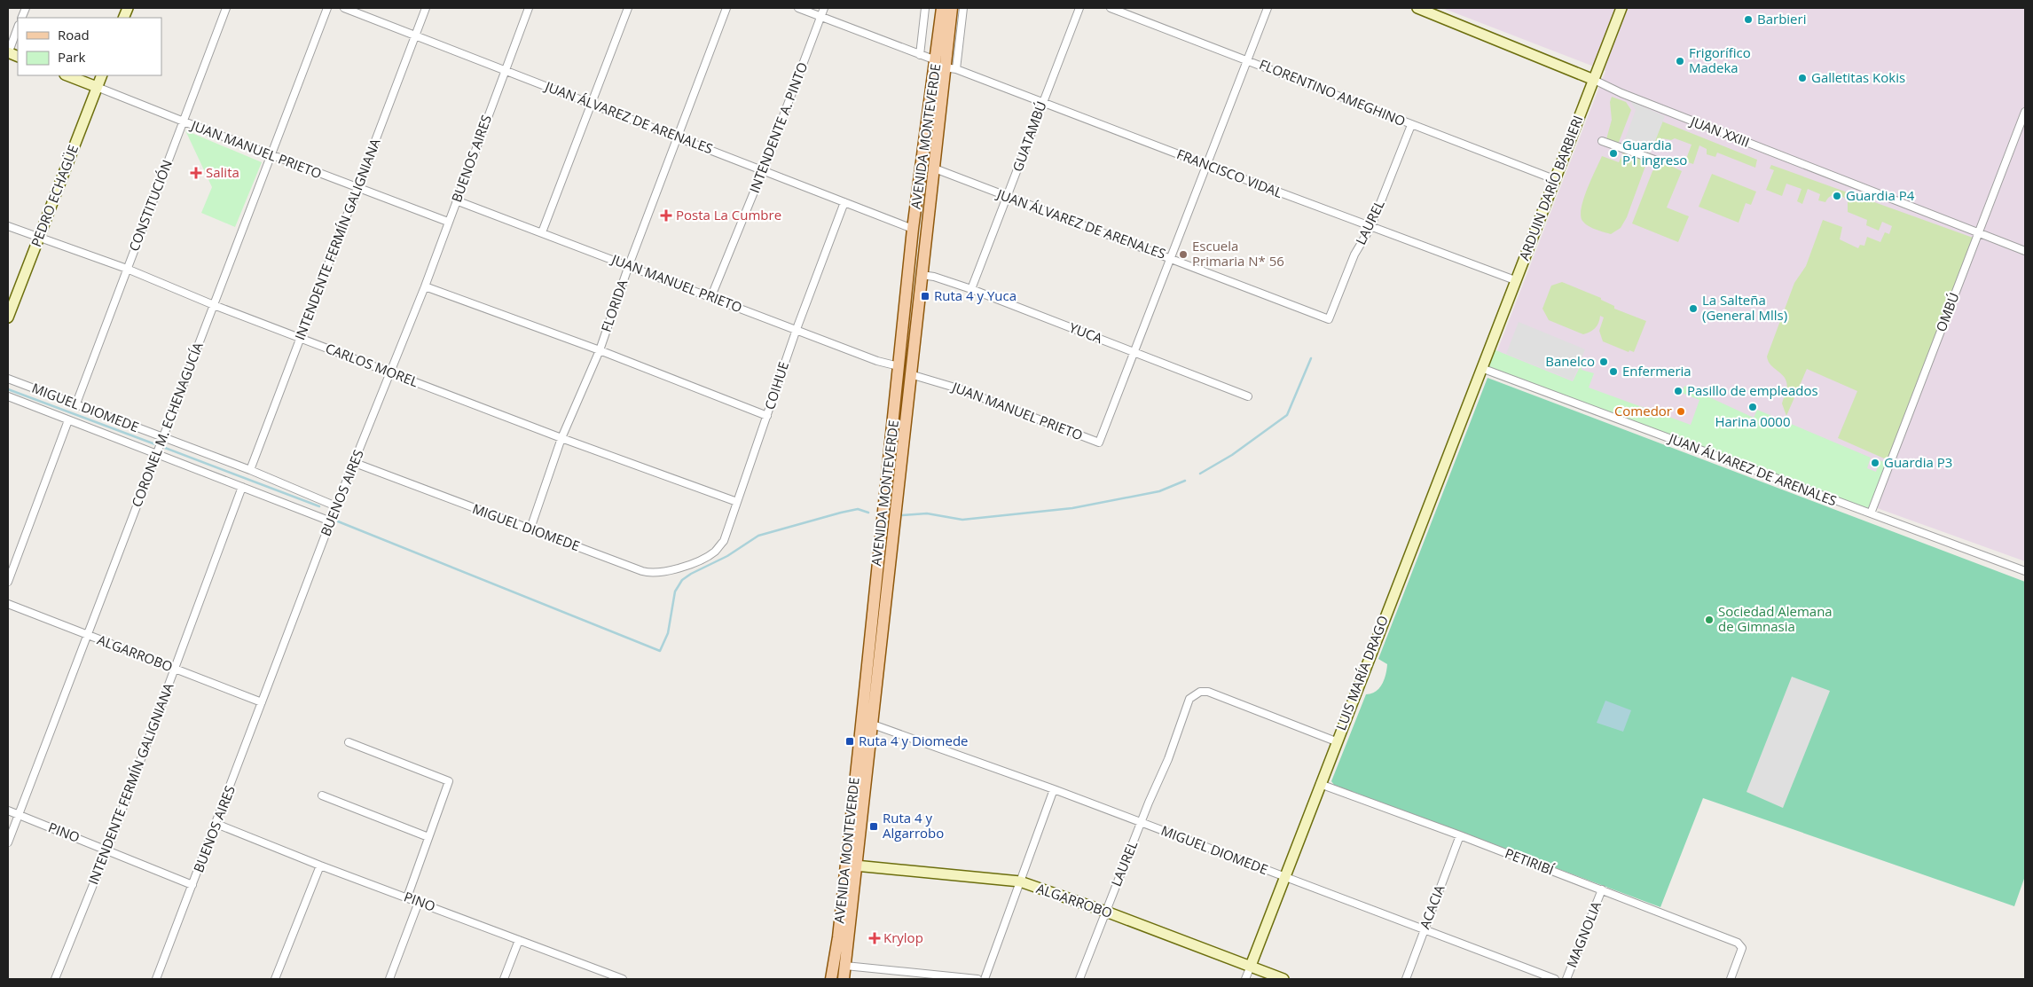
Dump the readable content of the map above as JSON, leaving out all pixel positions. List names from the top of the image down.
{
  "streets": {
    "main road": ["AVENIDA MONTEVERDE"],
    "street": [
      "FLORENTINO AMEGHINO",
      "JUAN ÁLVAREZ DE ARENALES",
      "INTENDENTE A. PINTO",
      "JUAN XXIII",
      "GUATAMBÚ",
      "JUAN MANUEL PRIETO",
      "BUENOS AIRES",
      "FRANCISCO VIDAL",
      "ARDUIN DARÍO BARBIERI",
      "PEDRO ECHAGÜE",
      "CONSTITUCIÓN",
      "LAUREL",
      "INTENDENTE FERMÍN GALIGNIANA",
      "FLORIDA",
      "OMBÚ",
      "YUCA",
      "CARLOS MOREL",
      "COIHUE",
      "MIGUEL DIOMEDE",
      "CORONEL M. ECHENAGUCÍA",
      "ALGARROBO",
      "LUIS MARÍA DRAGO",
      "PINO",
      "PETIRIBÍ",
      "ACACIA",
      "MAGNOLIA"
    ]
  },
  "crossings": [
    ["FLORENTINO AMEGHINO", "ARDUIN DARÍO BARBIERI"],
    ["FLORENTINO AMEGHINO", "LAUREL"],
    ["JUAN ÁLVAREZ DE ARENALES", "INTENDENTE A. PINTO"],
    ["JUAN ÁLVAREZ DE ARENALES", "AVENIDA MONTEVERDE"],
    ["JUAN ÁLVAREZ DE ARENALES", "GUATAMBÚ"],
    ["JUAN ÁLVAREZ DE ARENALES", "BUENOS AIRES"],
    ["JUAN ÁLVAREZ DE ARENALES", "ARDUIN DARÍO BARBIERI"],
    ["JUAN ÁLVAREZ DE ARENALES", "LAUREL"],
    ["JUAN ÁLVAREZ DE ARENALES", "INTENDENTE FERMÍN GALIGNIANA"],
    ["JUAN ÁLVAREZ DE ARENALES", "FLORIDA"],
    ["JUAN ÁLVAREZ DE ARENALES", "OMBÚ"],
    ["JUAN ÁLVAREZ DE ARENALES", "COIHUE"],
    ["JUAN ÁLVAREZ DE ARENALES", "LUIS MARÍA DRAGO"],
    ["INTENDENTE A. PINTO", "JUAN MANUEL PRIETO"],
    ["JUAN XXIII", "ARDUIN DARÍO BARBIERI"],
    ["JUAN XXIII", "OMBÚ"],
    ["AVENIDA MONTEVERDE", "JUAN MANUEL PRIETO"],
    ["AVENIDA MONTEVERDE", "FRANCISCO VIDAL"],
    ["AVENIDA MONTEVERDE", "YUCA"],
    ["AVENIDA MONTEVERDE", "MIGUEL DIOMEDE"],
    ["AVENIDA MONTEVERDE", "ALGARROBO"],
    ["GUATAMBÚ", "FRANCISCO VIDAL"],
    ["GUATAMBÚ", "YUCA"],
    ["JUAN MANUEL PRIETO", "BUENOS AIRES"],
    ["JUAN MANUEL PRIETO", "PEDRO ECHAGÜE"],
    ["JUAN MANUEL PRIETO", "CONSTITUCIÓN"],
    ["JUAN MANUEL PRIETO", "INTENDENTE FERMÍN GALIGNIANA"],
    ["JUAN MANUEL PRIETO", "FLORIDA"],
    ["JUAN MANUEL PRIETO", "YUCA"],
    ["JUAN MANUEL PRIETO", "COIHUE"],
    ["JUAN MANUEL PRIETO", "CORONEL M. ECHENAGUCÍA"],
    ["BUENOS AIRES", "CARLOS MOREL"],
    ["BUENOS AIRES", "MIGUEL DIOMEDE"],
    ["BUENOS AIRES", "ALGARROBO"],
    ["BUENOS AIRES", "PINO"],
    ["FRANCISCO VIDAL", "ARDUIN DARÍO BARBIERI"],
    ["FRANCISCO VIDAL", "LAUREL"],
    ["ARDUIN DARÍO BARBIERI", "LUIS MARÍA DRAGO"],
    ["PEDRO ECHAGÜE", "CARLOS MOREL"],
    ["CONSTITUCIÓN", "CARLOS MOREL"],
    ["CONSTITUCIÓN", "MIGUEL DIOMEDE"],
    ["LAUREL", "MIGUEL DIOMEDE"],
    ["LAUREL", "ALGARROBO"],
    ["LAUREL", "LUIS MARÍA DRAGO"],
    ["INTENDENTE FERMÍN GALIGNIANA", "CARLOS MOREL"],
    ["INTENDENTE FERMÍN GALIGNIANA", "MIGUEL DIOMEDE"],
    ["INTENDENTE FERMÍN GALIGNIANA", "ALGARROBO"],
    ["INTENDENTE FERMÍN GALIGNIANA", "PINO"],
    ["FLORIDA", "CARLOS MOREL"],
    ["FLORIDA", "MIGUEL DIOMEDE"],
    ["CARLOS MOREL", "COIHUE"],
    ["CARLOS MOREL", "CORONEL M. ECHENAGUCÍA"],
    ["COIHUE", "MIGUEL DIOMEDE"],
    ["MIGUEL DIOMEDE", "CORONEL M. ECHENAGUCÍA"],
    ["MIGUEL DIOMEDE", "LUIS MARÍA DRAGO"],
    ["MIGUEL DIOMEDE", "ACACIA"],
    ["CORONEL M. ECHENAGUCÍA", "ALGARROBO"],
    ["CORONEL M. ECHENAGUCÍA", "PINO"],
    ["ALGARROBO", "LUIS MARÍA DRAGO"],
    ["LUIS MARÍA DRAGO", "PETIRIBÍ"],
    ["PETIRIBÍ", "ACACIA"],
    ["PETIRIBÍ", "MAGNOLIA"]
  ],
  "places": {
    "other": [
      "Barbieri",
      "Frigorífico Madeka",
      "Galletitas Kokis",
      "Guardia P1 ingreso",
      "Guardia P4",
      "Escuela Primaria N* 56",
      "La Salteña (General Mlls)",
      "Banelco",
      "Enfermeria",
      "Pasillo de empleados",
      "Harina 0000",
      "Comedor",
      "Guardia P3",
      "Sociedad Alemana de Gimnasia"
    ],
    "health": ["Salita", "Posta La Cumbre", "Krylop"],
    "transit": ["Ruta 4 y Yuca", "Ruta 4 y Diomede", "Ruta 4 y Algarrobo"]
  },
  "legend": ["Road", "Park"]
}
